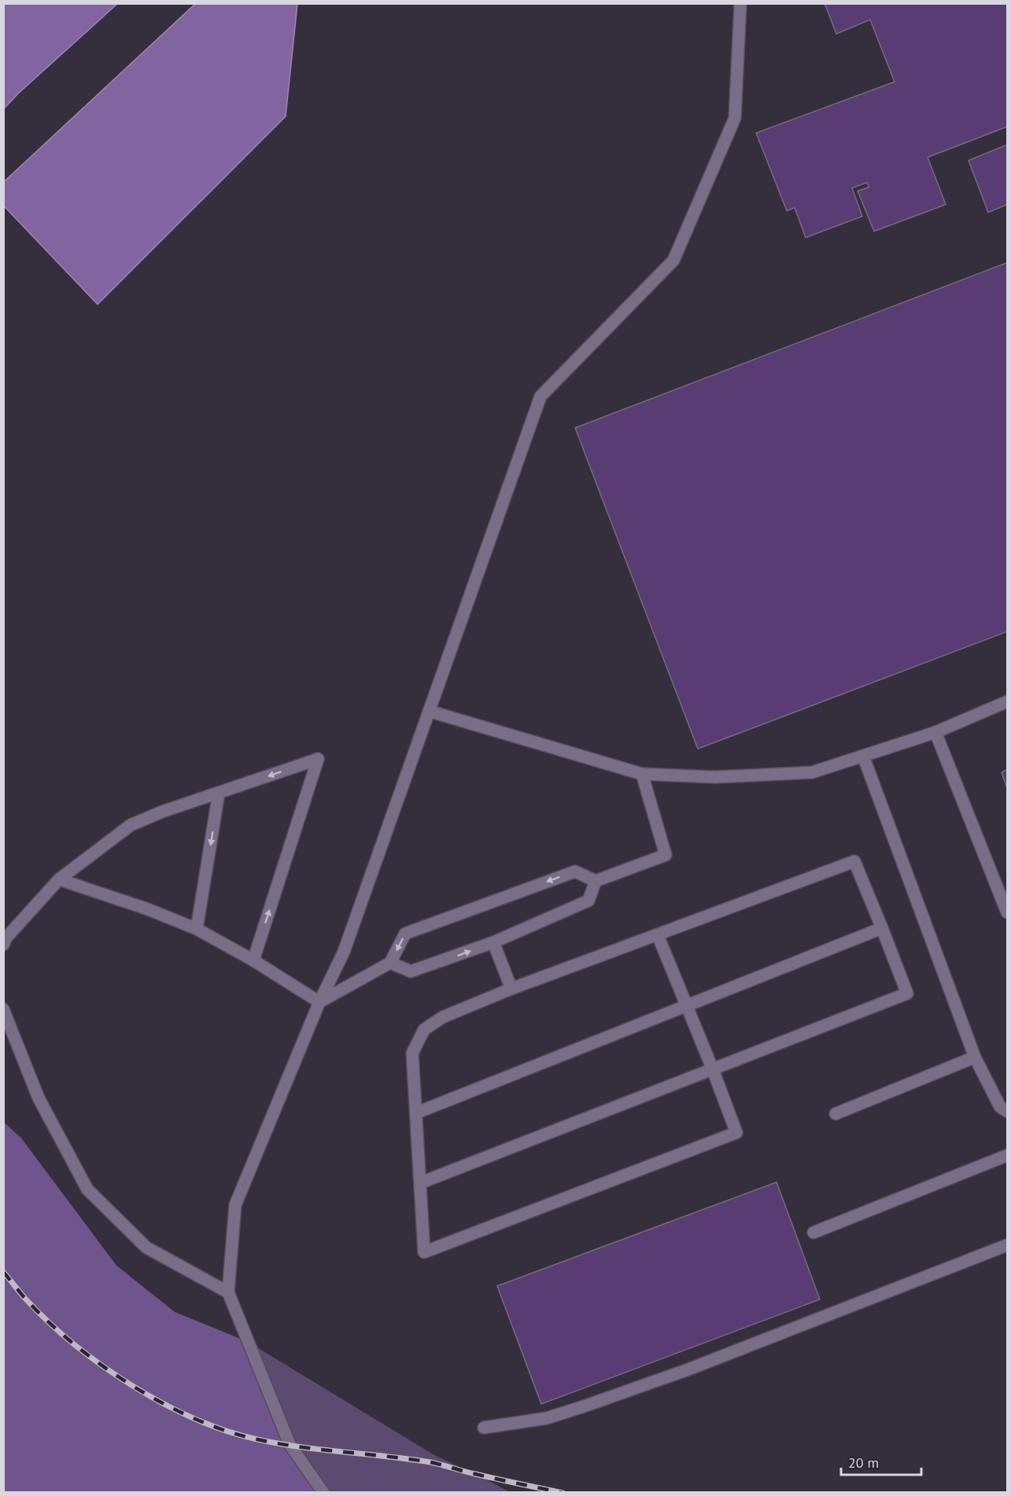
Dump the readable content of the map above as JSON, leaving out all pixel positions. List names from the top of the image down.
{
  "scale_bar": "20 m"
}
